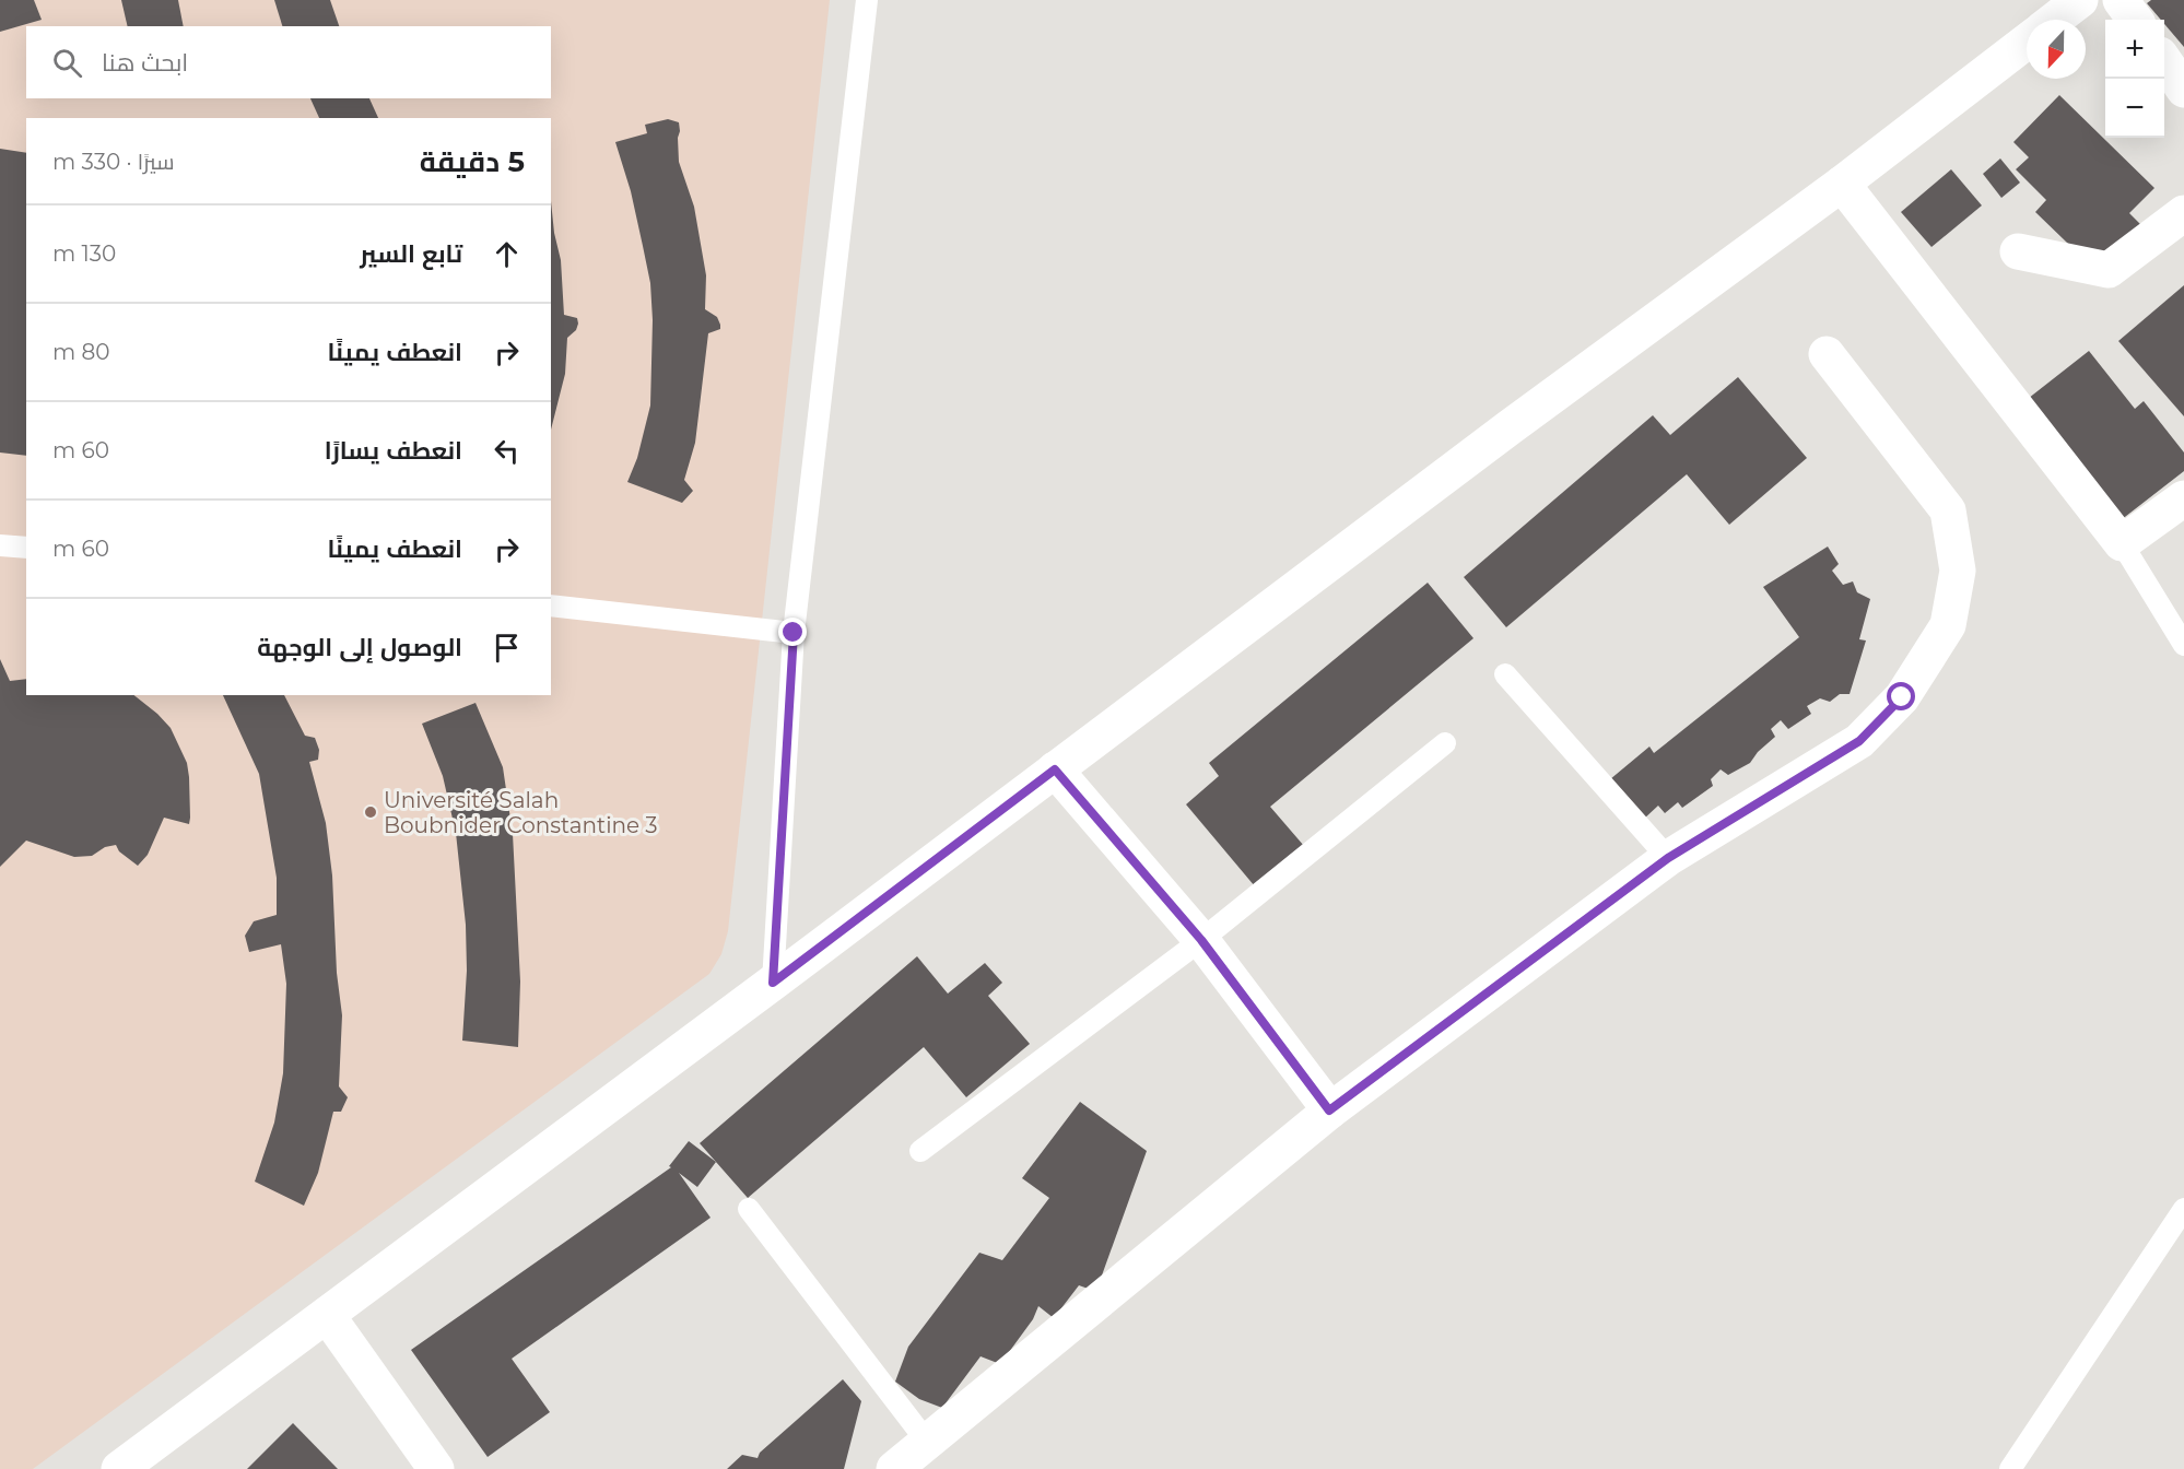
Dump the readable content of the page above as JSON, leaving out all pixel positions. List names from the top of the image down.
{
  "places": ["Université Salah Boubnider Constantine 3"],
  "north": "bottom",
  "page": {
    "map_buttons": ["+", "−"],
    "search": "ابحث هنا",
    "heading": ["5 دقيقة", "سيرًا · 330 m"],
    "list": [
      ["تابع السير", "130 m"],
      ["انعطف يمينًا", "80 m"],
      ["انعطف يسارًا", "60 m"],
      ["انعطف يمينًا", "60 m"],
      "الوصول إلى الوجهة"
    ]
  }
}
